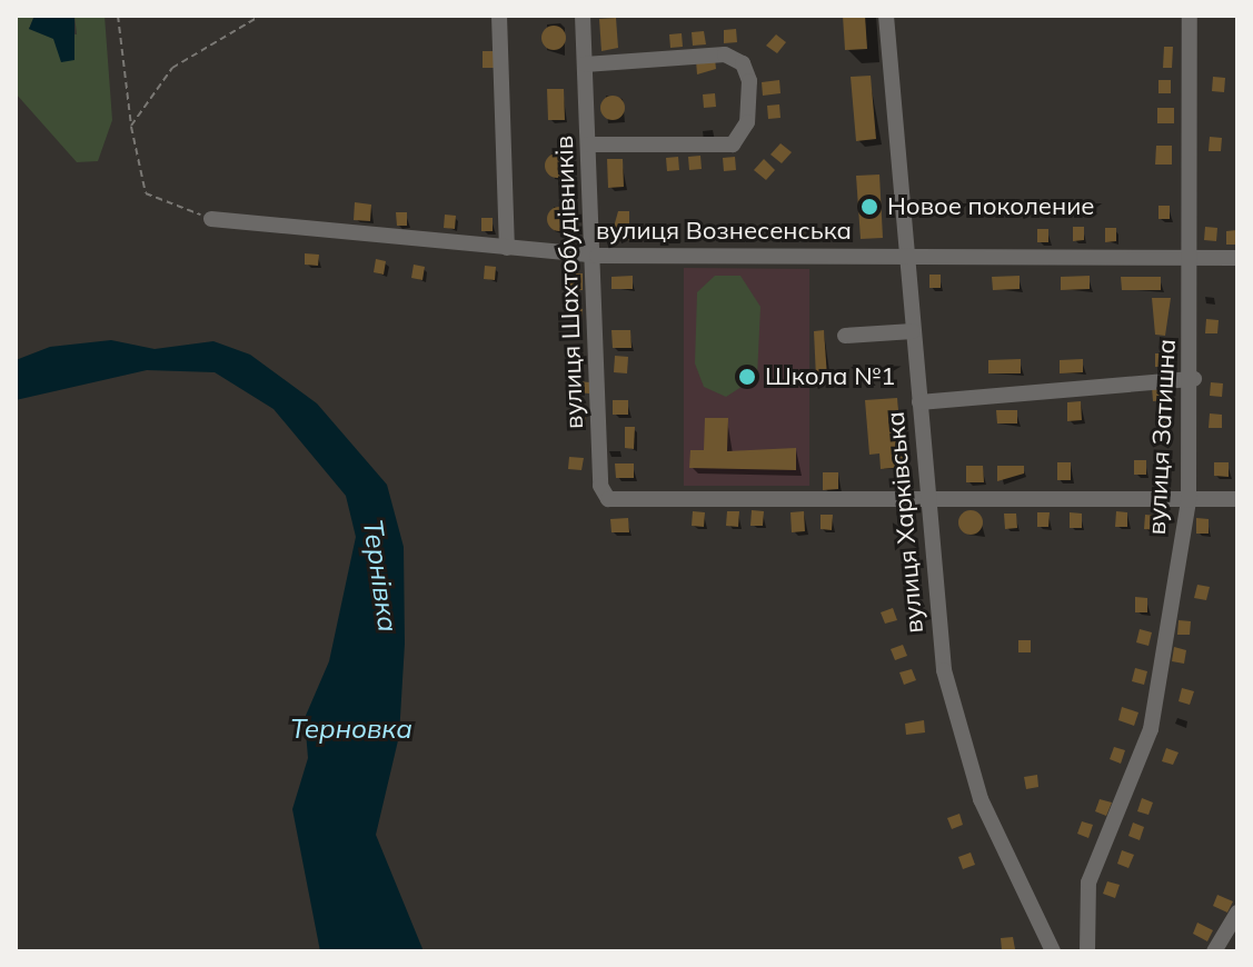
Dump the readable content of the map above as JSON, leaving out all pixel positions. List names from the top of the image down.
{
  "streets": {
    "street": [
      "вулиця Вознесенська",
      "вулиця Шахтобудівників",
      "вулиця Затишна",
      "вулиця Харківська"
    ]
  },
  "crossings": [
    ["вулиця Вознесенська", "вулиця Шахтобудівників"],
    ["вулиця Вознесенська", "вулиця Затишна"],
    ["вулиця Вознесенська", "вулиця Харківська"],
    ["вулиця Шахтобудівників", "вулиця Харківська"]
  ],
  "water": ["Тернівка", "Терновка"],
  "places": ["Новое поколение", "Школа №1"]
}
